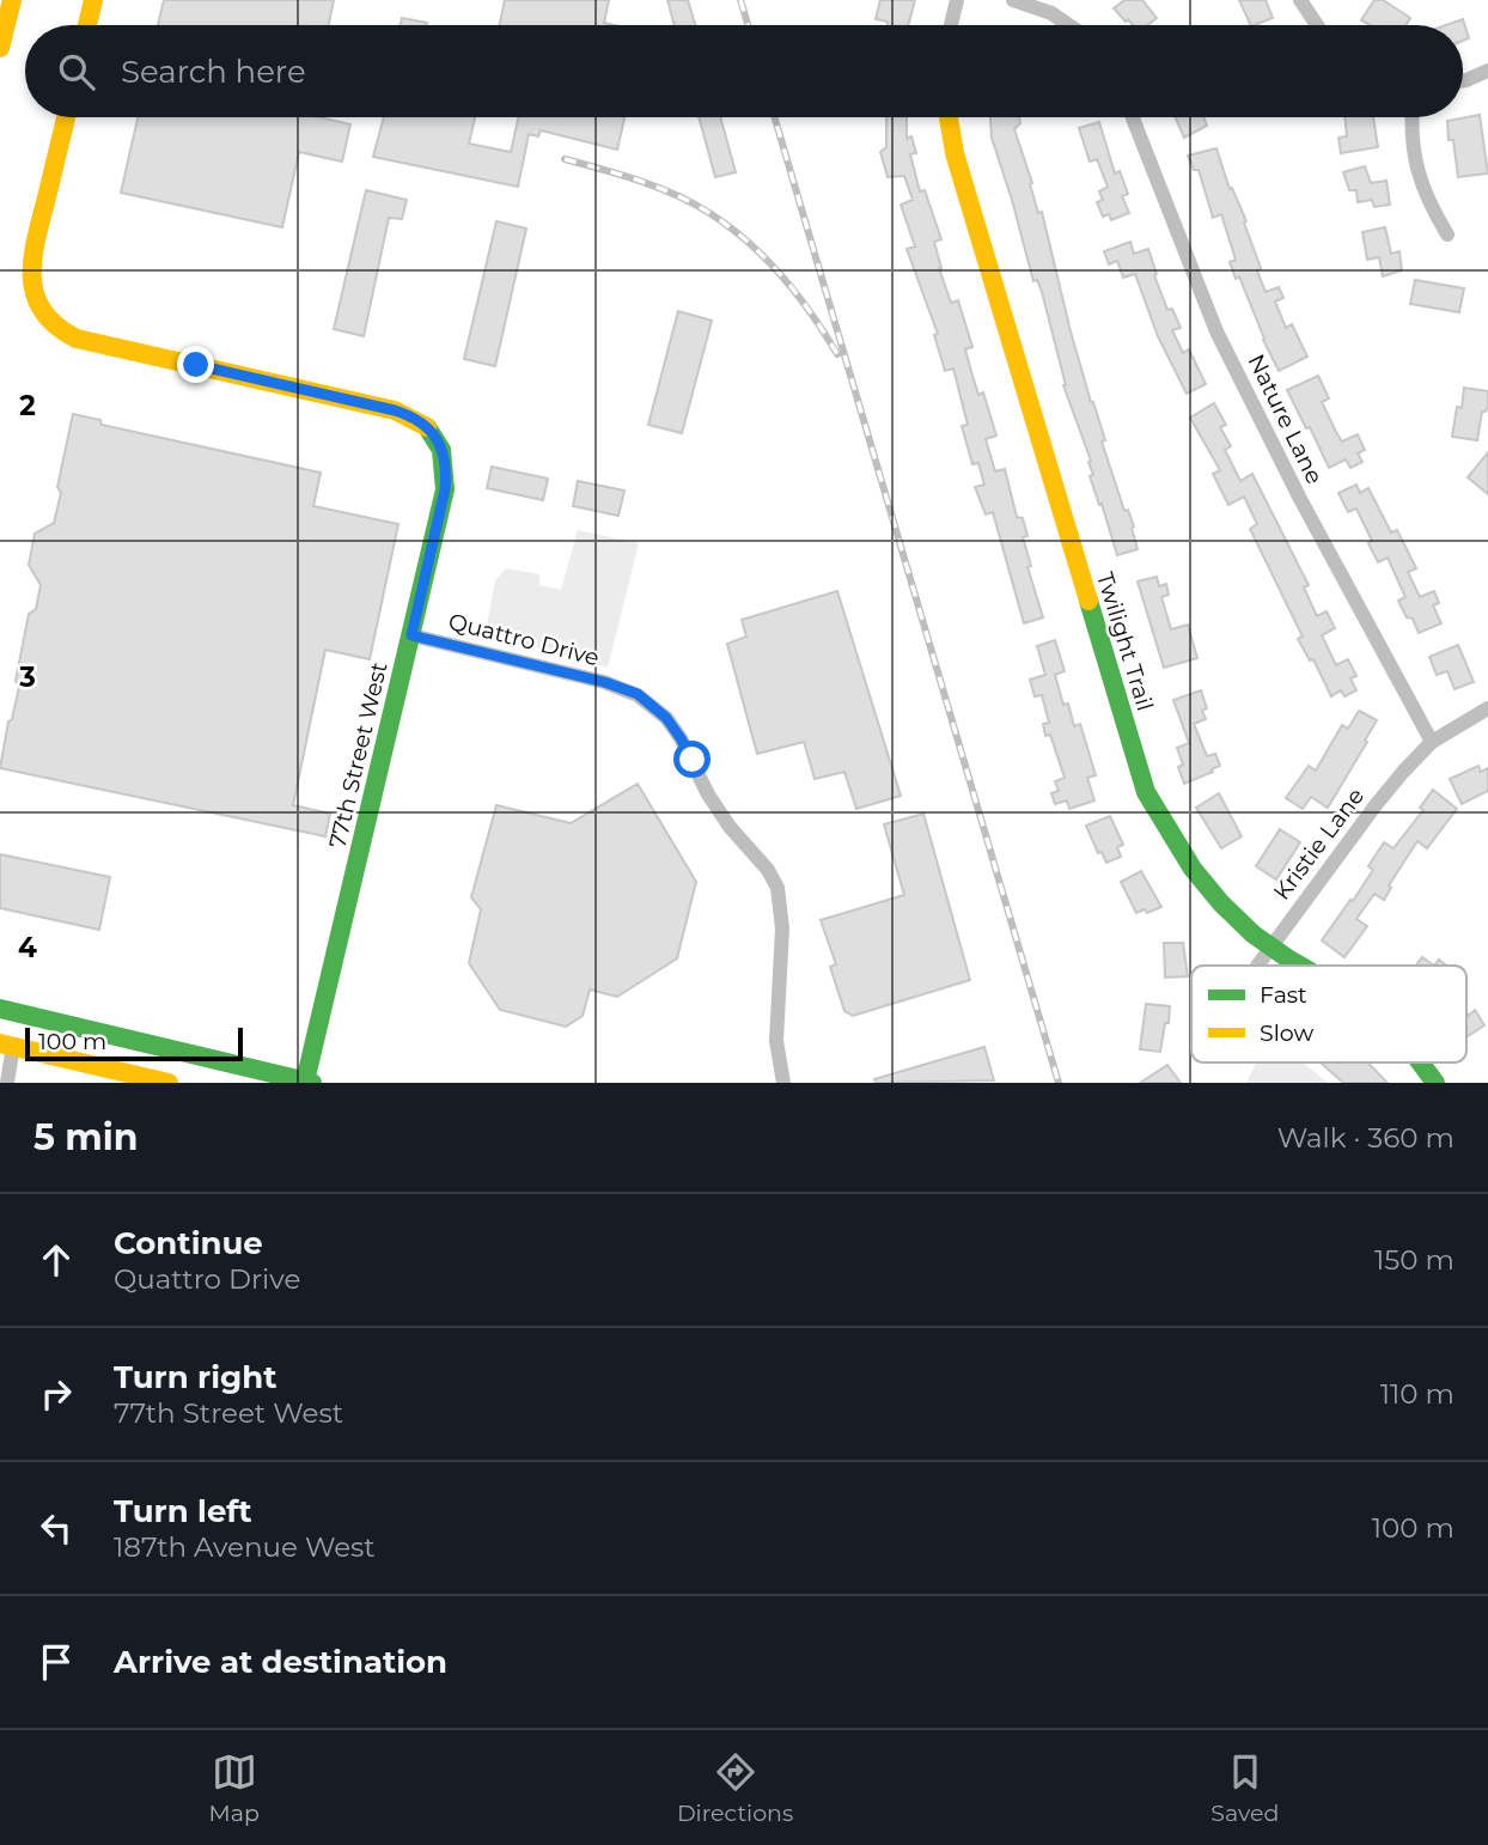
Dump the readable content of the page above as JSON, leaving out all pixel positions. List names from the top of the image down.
{
  "streets": {
    "street": [
      "Nature Lane",
      "Quattro Drive",
      "Twilight Trail",
      "77th Street West",
      "Kristie Lane"
    ]
  },
  "crossings": [
    ["Nature Lane", "Kristie Lane"],
    ["Quattro Drive", "77th Street West"],
    ["Twilight Trail", "Kristie Lane"]
  ],
  "legend": ["Fast", "Slow"],
  "scale_bar": "100 m",
  "page": {
    "search": "Search here",
    "scale": "100 m",
    "heading": ["5 min", "Walk · 360 m"],
    "list": [
      ["Continue", "Quattro Drive", "150 m"],
      ["Turn right", "77th Street West", "110 m"],
      ["Turn left", "187th Avenue West", "100 m"],
      "Arrive at destination"
    ],
    "nav": ["Map", "Directions", "Saved"]
  },
  "grid": {
    "rows": ["2", "3", "4"]
  }
}
